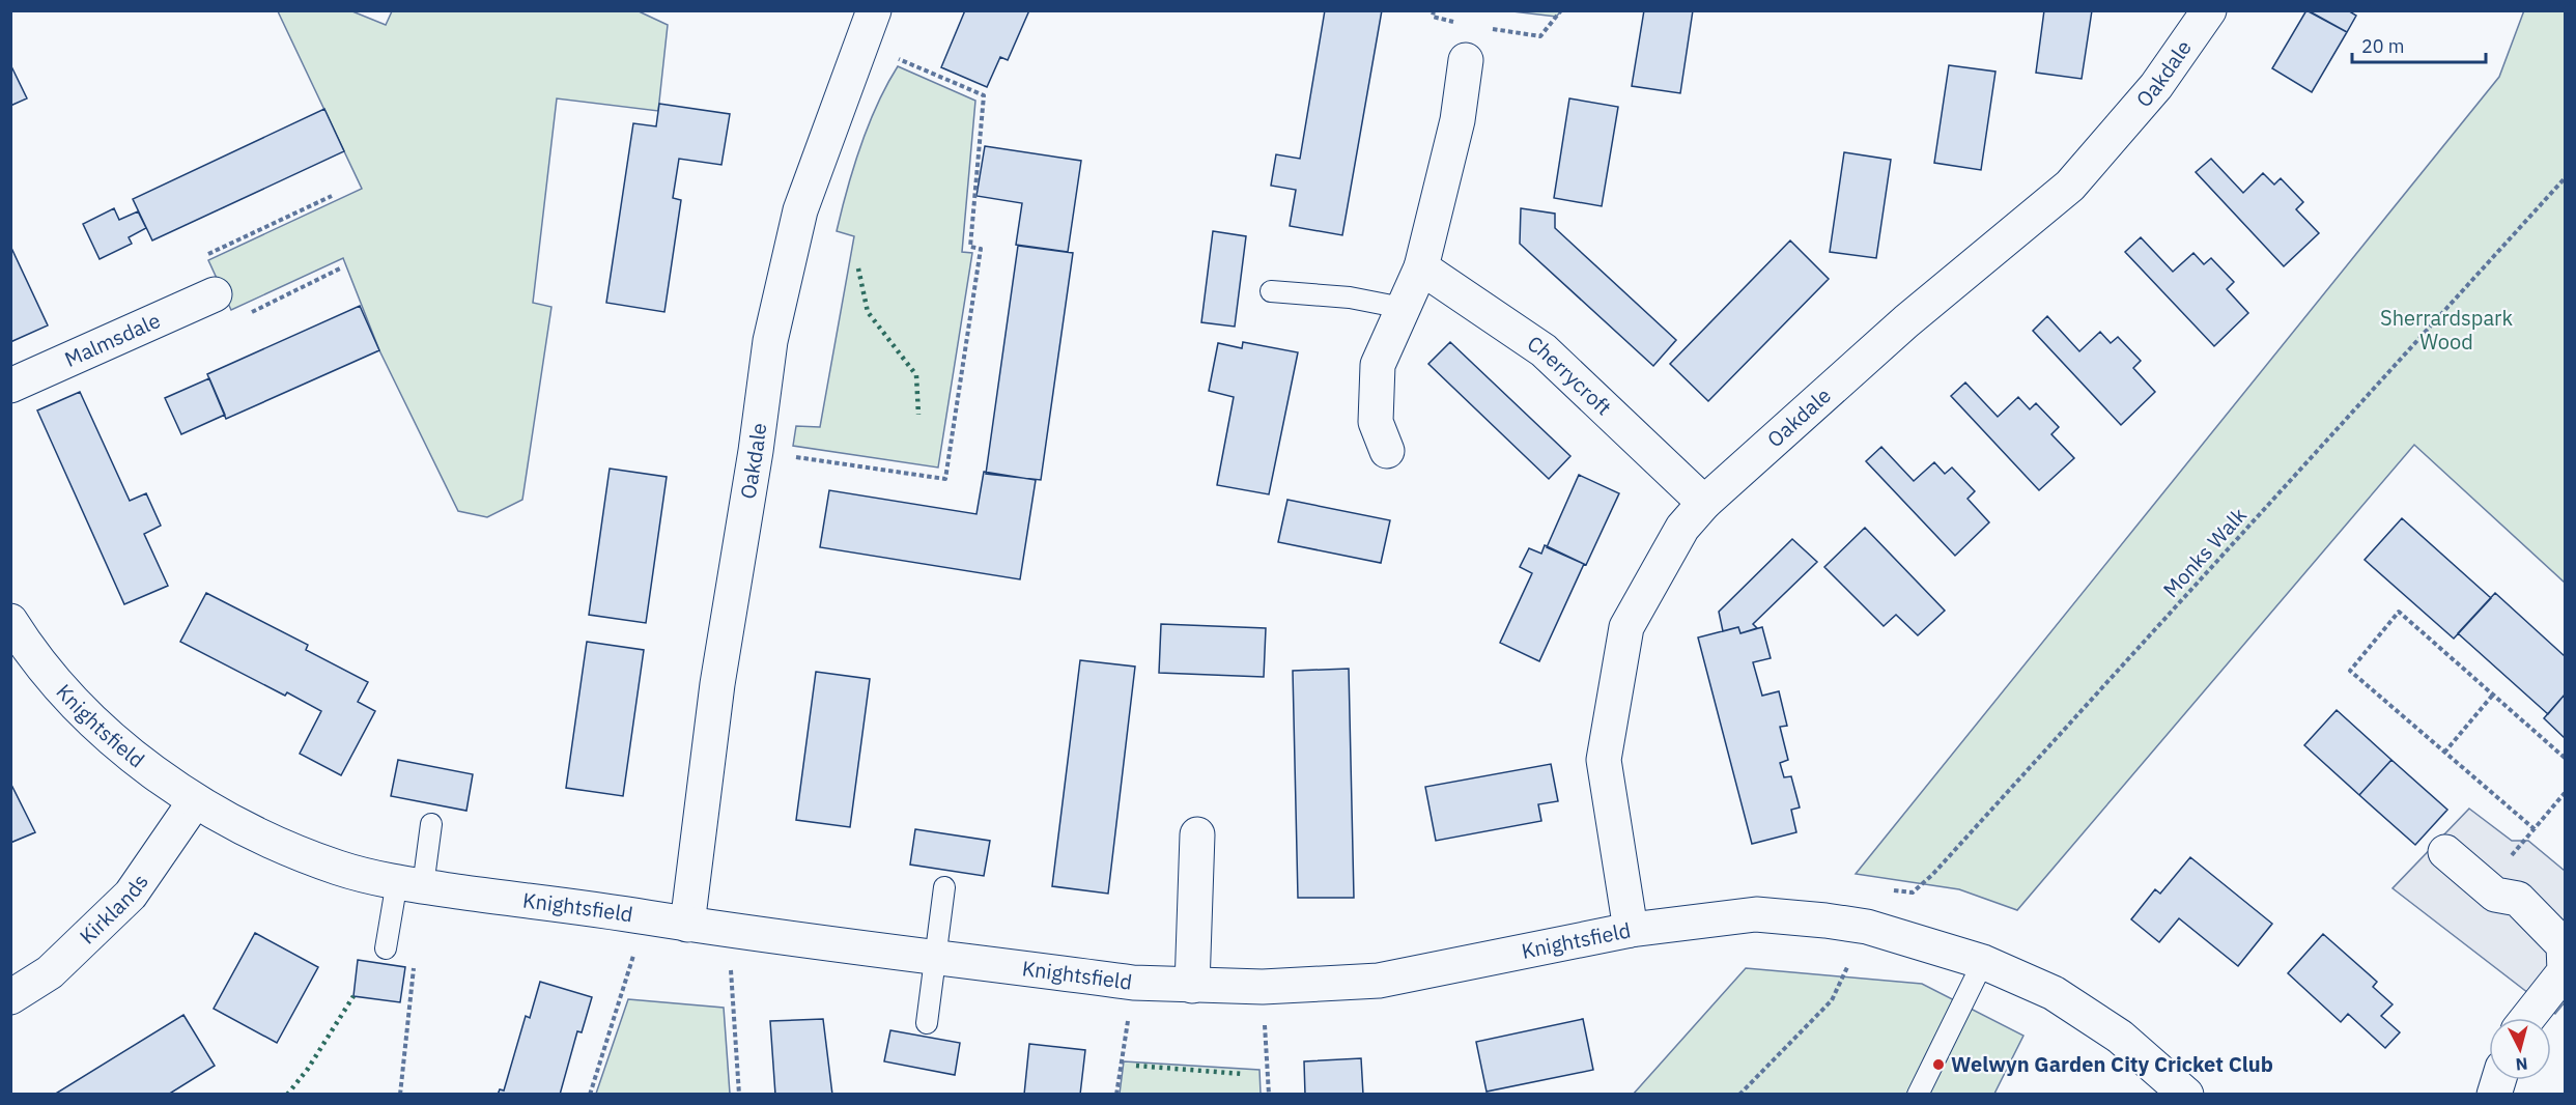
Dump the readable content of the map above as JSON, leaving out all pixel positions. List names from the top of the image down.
{
  "streets": {
    "street": [
      "Oakdale",
      "Malmsdale",
      "Cherrycroft",
      "Knightsfield",
      "Kirklands"
    ],
    "path": ["Monks Walk"]
  },
  "crossings": [
    ["Oakdale", "Cherrycroft"],
    ["Oakdale", "Knightsfield"],
    ["Monks Walk", "Knightsfield"],
    ["Knightsfield", "Kirklands"]
  ],
  "parks": ["Sherrardspark Wood"],
  "places": ["Welwyn Garden City Cricket Club"],
  "scale_bar": "20 m",
  "north": "bottom"
}
